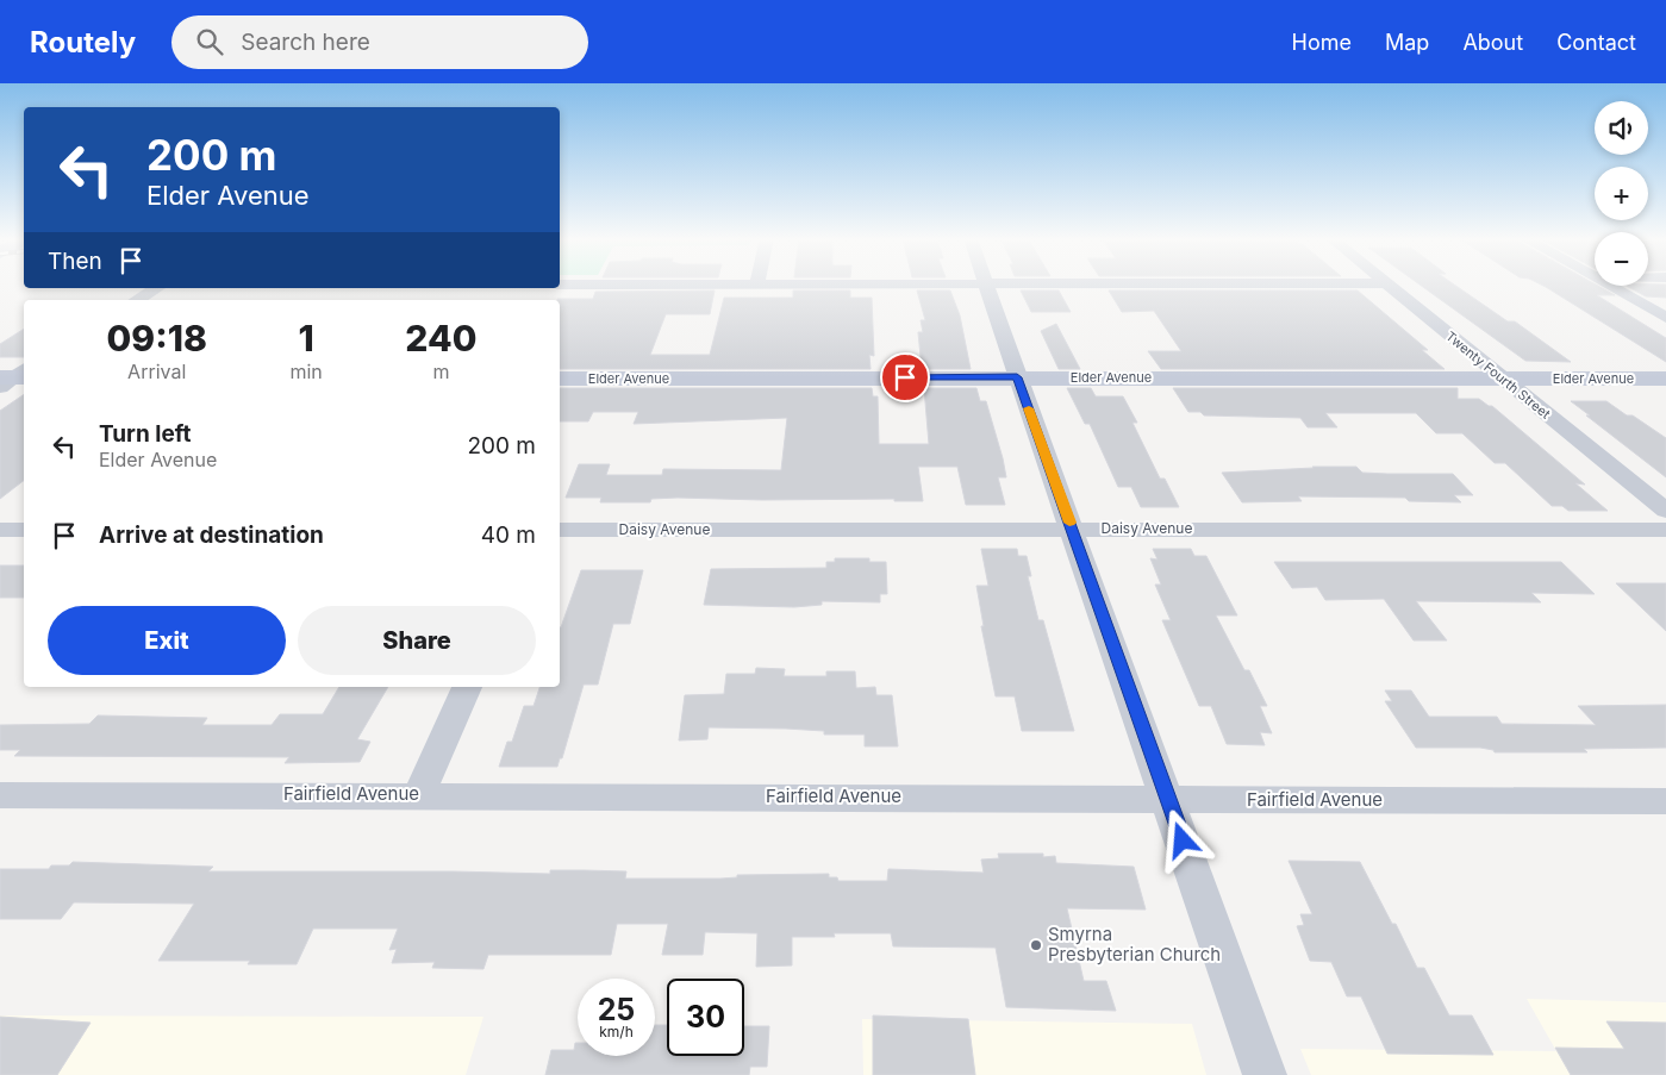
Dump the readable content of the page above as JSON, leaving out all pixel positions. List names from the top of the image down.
{
  "streets": {
    "street": [
      "Twenty Fourth Street",
      "Elder Avenue",
      "Daisy Avenue",
      "Fairfield Avenue"
    ]
  },
  "crossings": [
    ["Twenty Fourth Street", "Elder Avenue"]
  ],
  "places": ["Smyrna Presbyterian Church"],
  "page": {
    "header": "Routely",
    "search": "Search here",
    "nav": [
      "Home",
      "Map",
      "About",
      "Contact"
    ],
    "map_buttons": ["+", "−"],
    "turn": ["200 m", "Elder Avenue"],
    "then": "Then",
    "eta": [
      "09:18",
      "Arrival",
      "1",
      "min",
      "240",
      "m"
    ],
    "list": [
      {
        "name": "Turn left",
        "note": "Elder Avenue",
        "value": "200 m"
      },
      {
        "name": "Arrive at destination",
        "value": "40 m"
      }
    ],
    "buttons": ["Exit", "Share"],
    "speed": "25 km/h",
    "limit": "30"
  }
}
